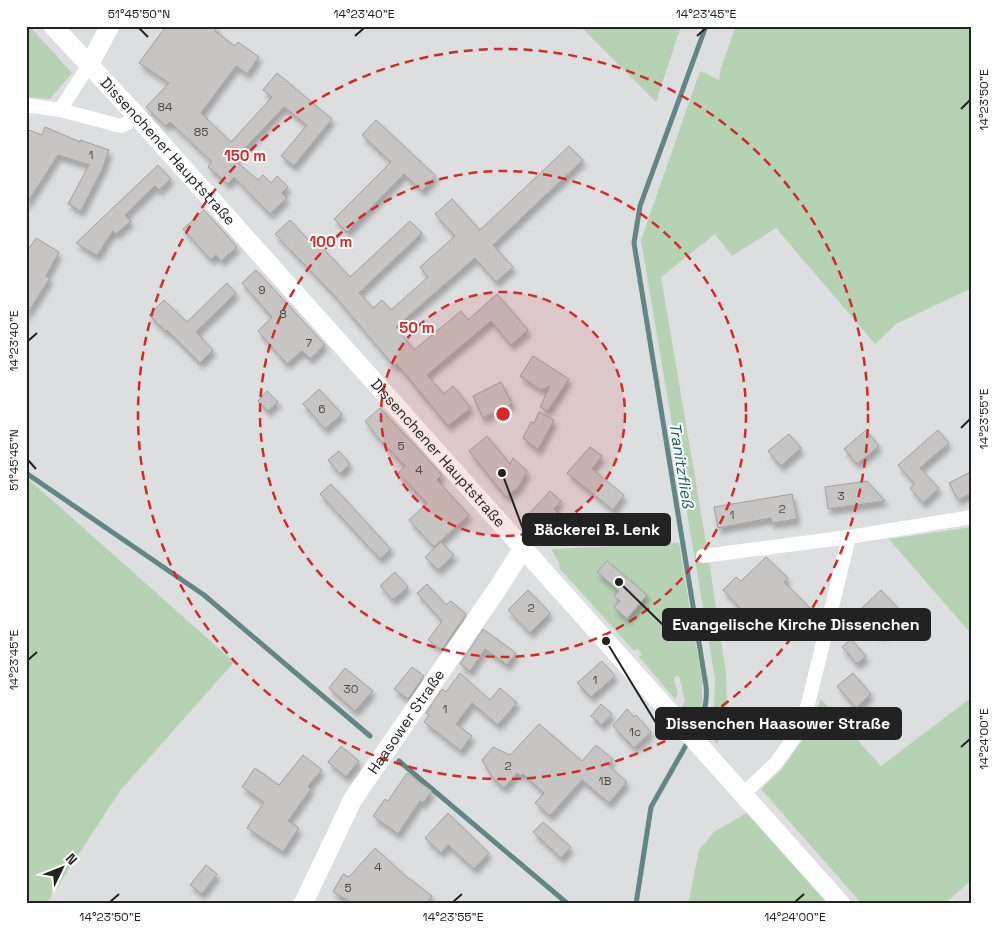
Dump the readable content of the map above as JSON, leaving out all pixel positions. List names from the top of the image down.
{
  "streets": {
    "main road": ["Dissenchener Hauptstraße", "Haasower Straße"]
  },
  "crossings": [
    ["Dissenchener Hauptstraße", "Haasower Straße"]
  ],
  "water": ["Tranitzfließ"],
  "places": ["Bäckerei B. Lenk", "Evangelische Kirche Dissenchen", "Dissenchen Haasower Straße"],
  "house_numbers": [
    "84",
    "85",
    "1",
    "9",
    "8",
    "7",
    "6",
    "5",
    "4",
    "3",
    "2",
    "1",
    "2",
    "1",
    "30",
    "1",
    "1c",
    "2",
    "1B",
    "4",
    "5"
  ],
  "north": "top right",
  "coordinates": [
    "51°45'50\"N",
    "14°23'40\"E",
    "14°23'45\"E",
    "14°23'50\"E",
    "14°23'55\"E",
    "51°45'45\"N",
    "14°24'00\"E"
  ],
  "rings": ["150 m", "100 m", "50 m"]
}
